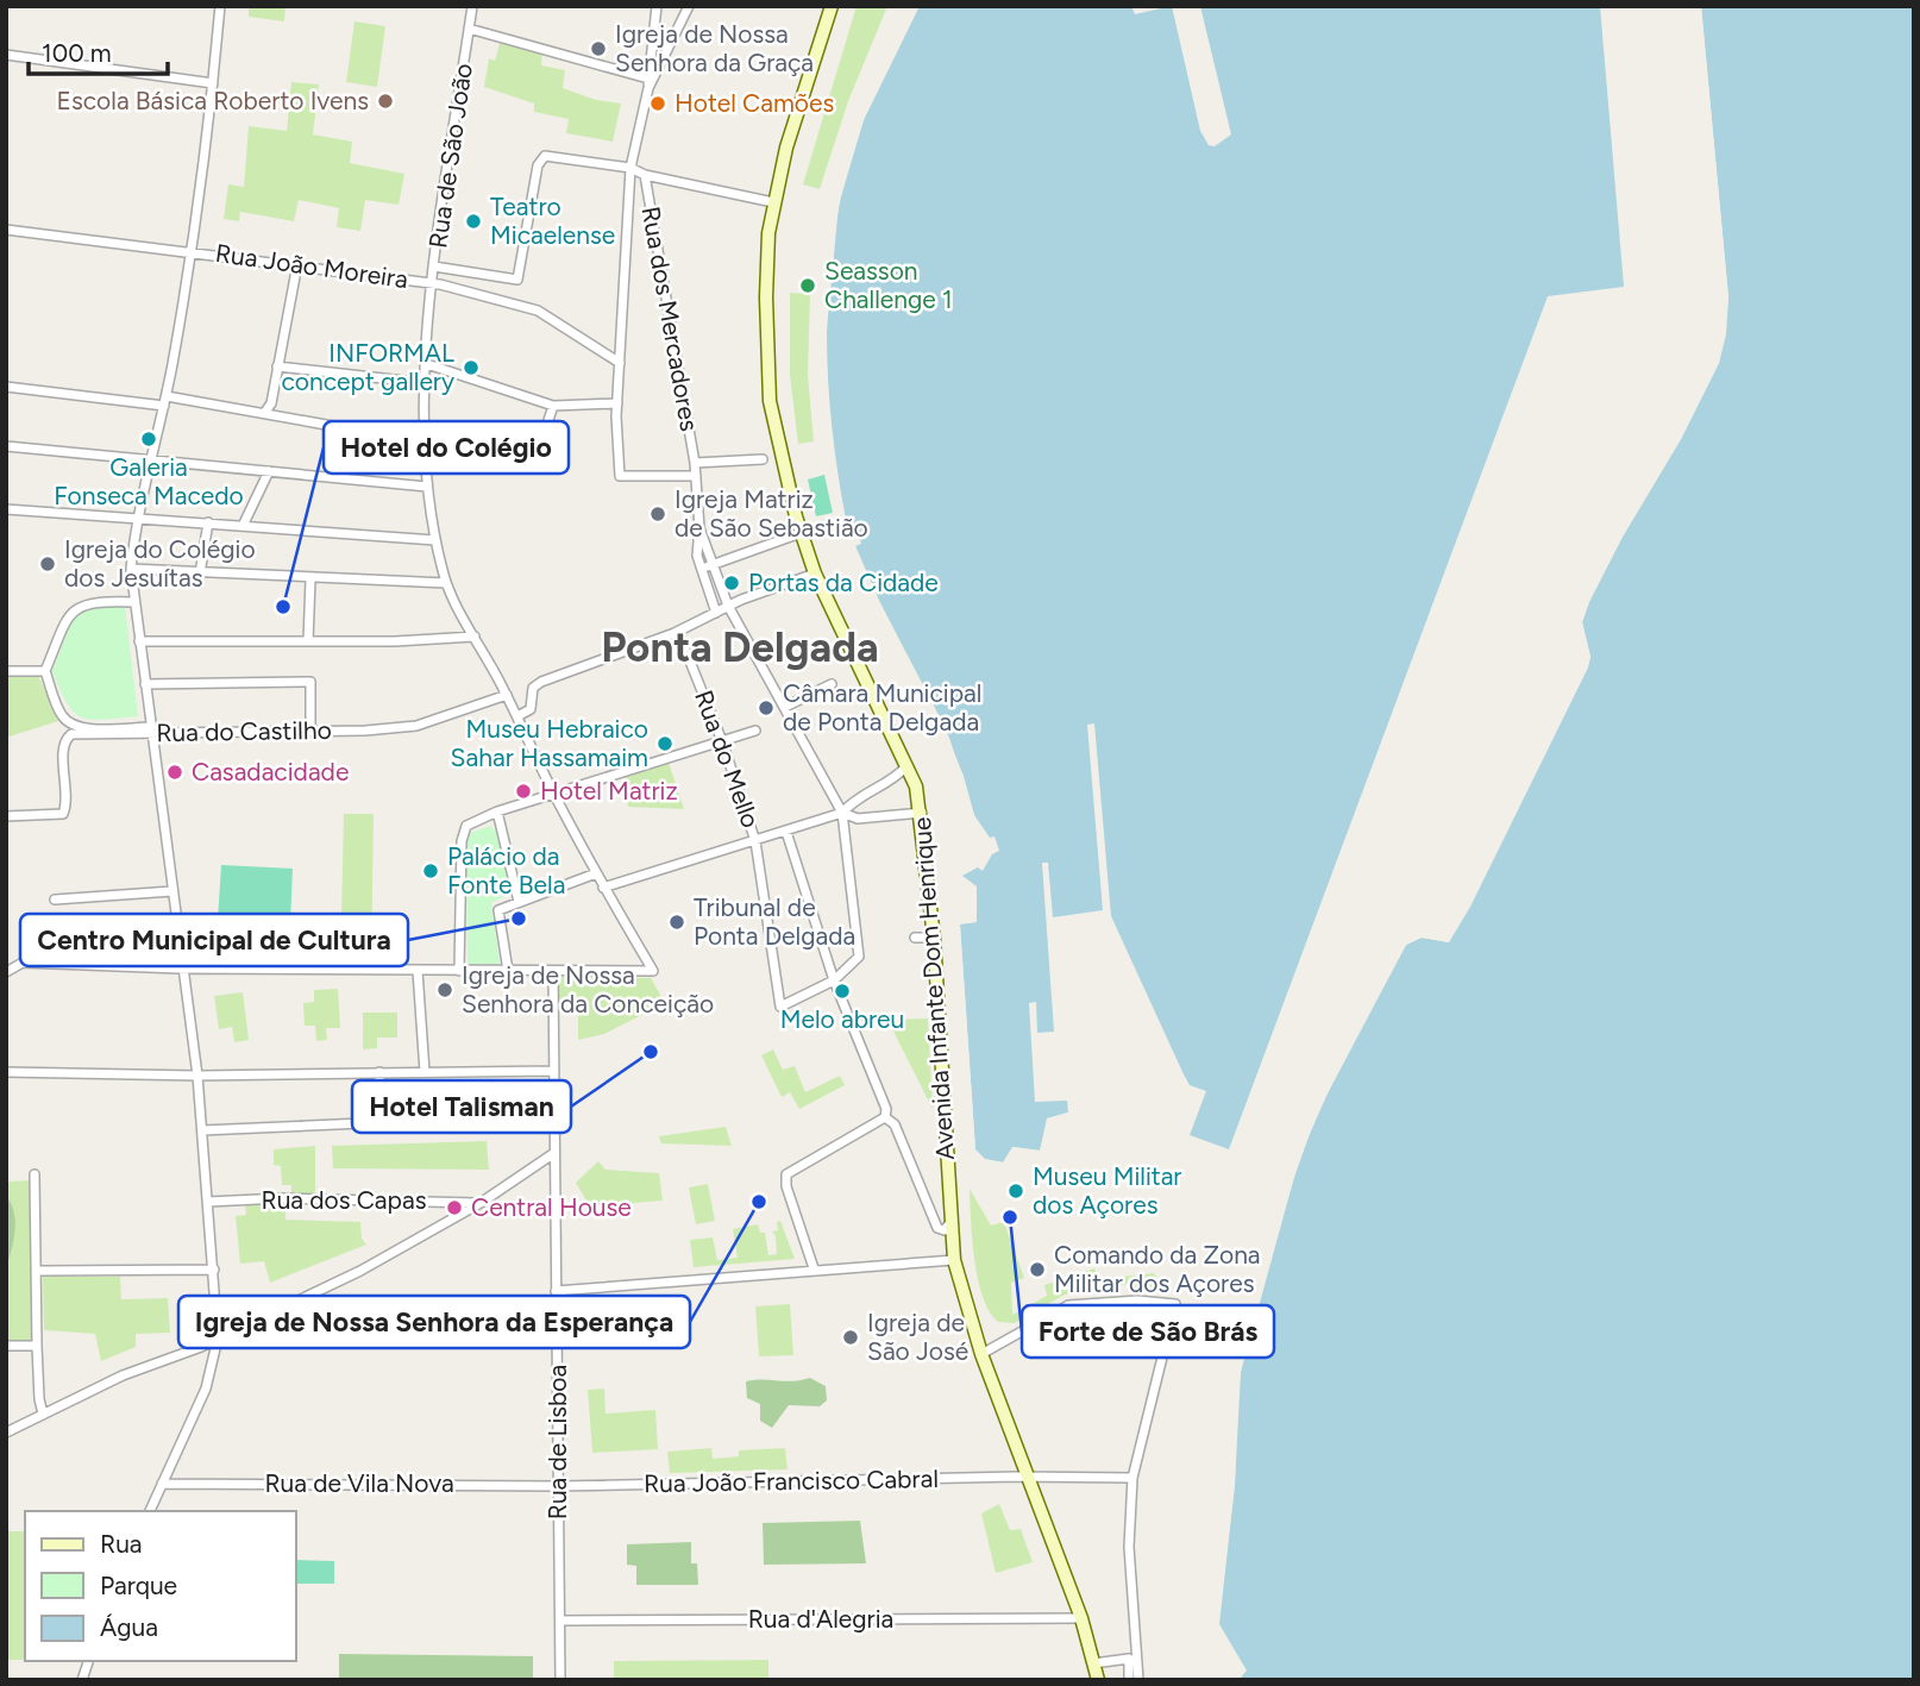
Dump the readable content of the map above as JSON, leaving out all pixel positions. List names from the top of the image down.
{
  "streets": {
    "main road": ["Avenida Infante Dom Henrique"],
    "street": [
      "Rua de São João",
      "Rua João Moreira",
      "Rua dos Mercadores",
      "Rua do Castilho",
      "Rua do Mello",
      "Rua dos Capas",
      "Rua de Lisboa",
      "Rua João Francisco Cabral",
      "Rua de Vila Nova",
      "Rua d'Alegria"
    ]
  },
  "crossings": [
    ["Rua de São João", "Rua João Moreira"],
    ["Rua de São João", "Rua do Castilho"],
    ["Rua de São João", "Rua de Lisboa"],
    ["Avenida Infante Dom Henrique", "Rua João Francisco Cabral"],
    ["Avenida Infante Dom Henrique", "Rua d'Alegria"],
    ["Rua de Lisboa", "Rua João Francisco Cabral"],
    ["Rua de Lisboa", "Rua de Vila Nova"],
    ["Rua de Lisboa", "Rua d'Alegria"],
    ["Rua João Francisco Cabral", "Rua de Vila Nova"]
  ],
  "districts": ["Ponta Delgada"],
  "places": [
    "Igreja de Nossa Senhora da Graça",
    "Escola Básica Roberto Ivens",
    "Hotel Camões",
    "Teatro Micaelense",
    "Seasson Challenge 1",
    "INFORMAL concept gallery",
    "Galeria Fonseca Macedo",
    "Igreja Matriz de São Sebastião",
    "Igreja do Colégio dos Jesuítas",
    "Portas da Cidade",
    "Hotel do Colégio",
    "Câmara Municipal de Ponta Delgada",
    "Museu Hebraico Sahar Hassamaim",
    "Casadacidade",
    "Hotel Matriz",
    "Palácio da Fonte Bela",
    "Centro Municipal de Cultura",
    "Tribunal de Ponta Delgada",
    "Igreja de Nossa Senhora da Conceição",
    "Melo abreu",
    "Hotel Talisman",
    "Museu Militar dos Açores",
    "Igreja de Nossa Senhora da Esperança",
    "Central House",
    "Forte de São Brás",
    "Comando da Zona Militar dos Açores",
    "Igreja de São José"
  ],
  "legend": ["Rua", "Parque", "Água"],
  "scale_bar": "100 m"
}
